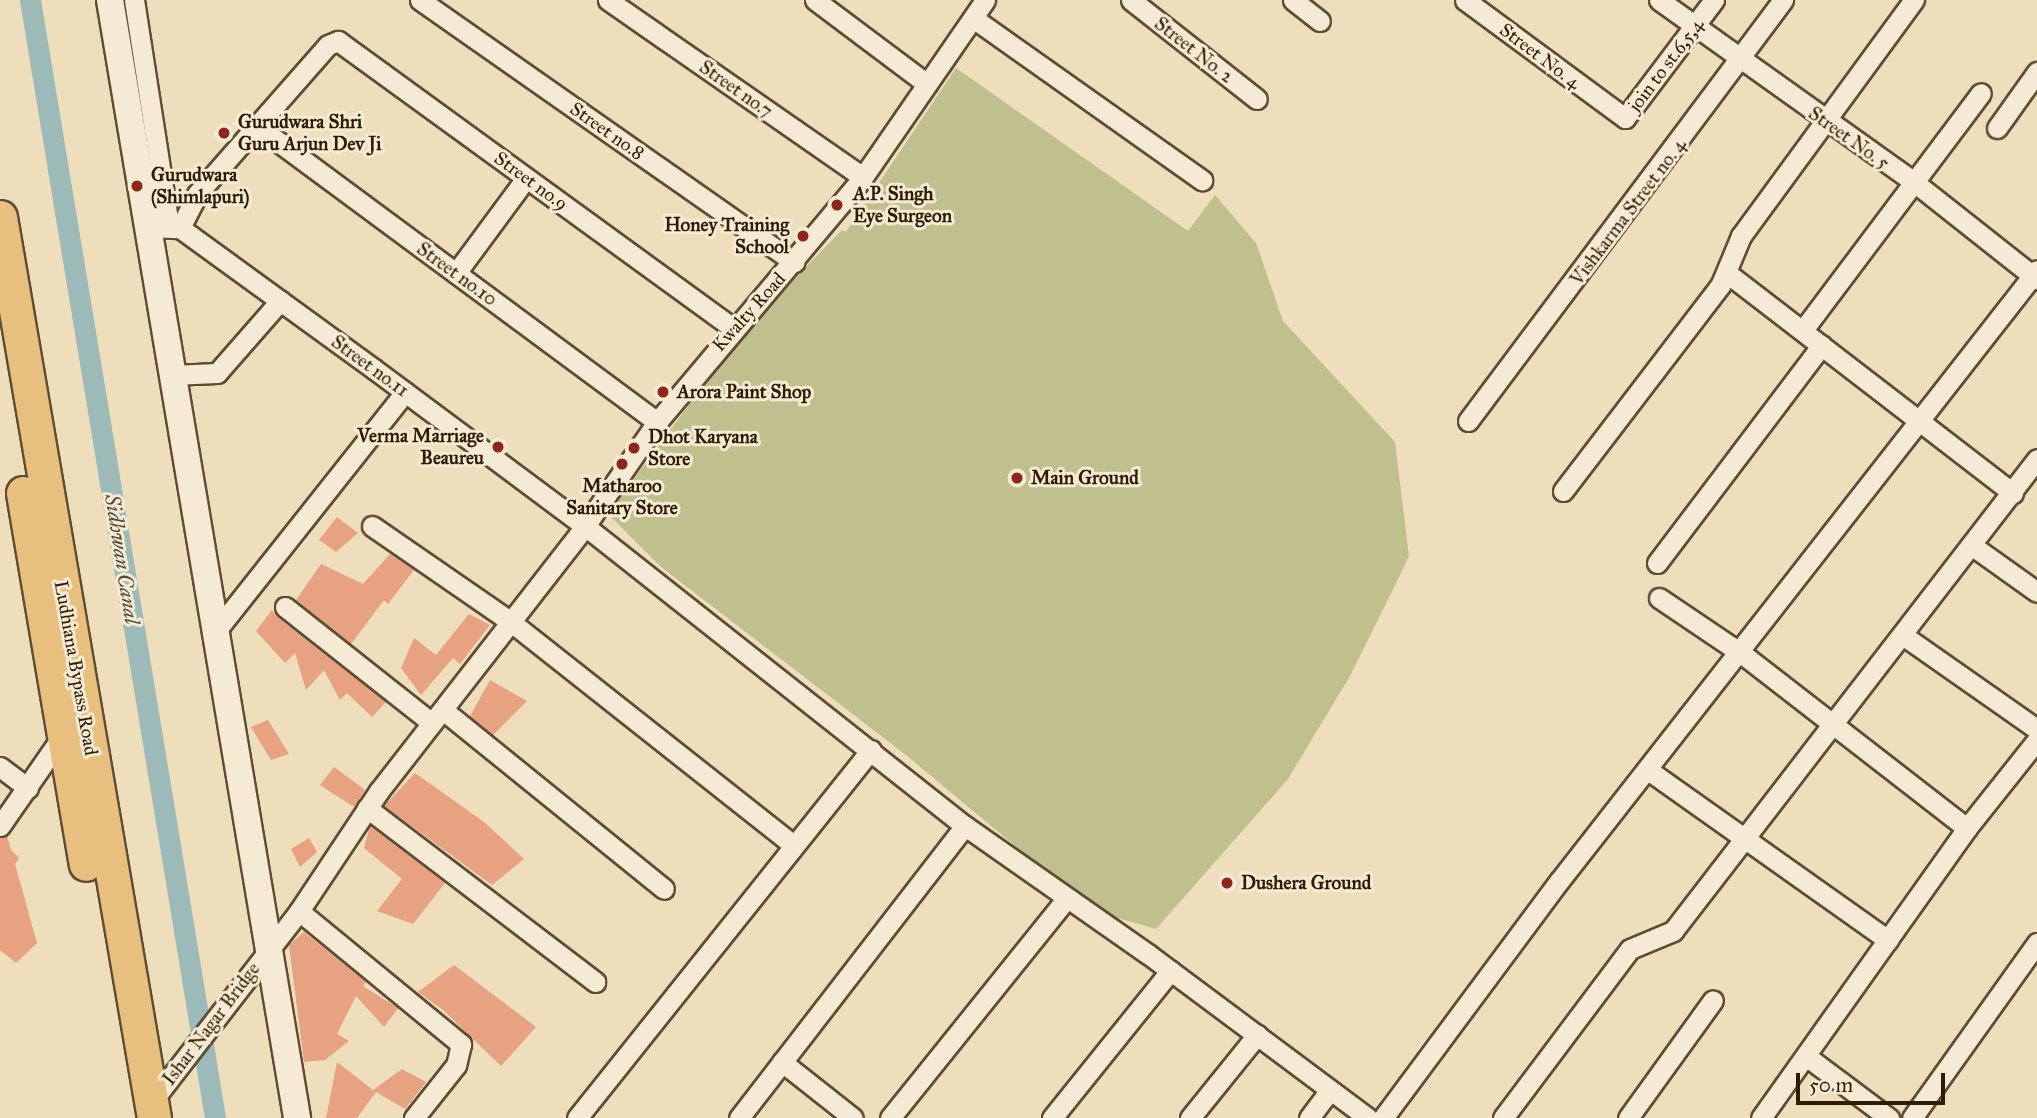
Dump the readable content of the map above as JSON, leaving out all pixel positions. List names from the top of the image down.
{
  "streets": {
    "highway": ["Ludhiana Bypass Road"],
    "street": [
      "Street No. 2",
      "Street No. 4",
      "join to st.6,5,4",
      "Street no.7",
      "Street no.8",
      "Street No. 5",
      "Street no.9",
      "Vishkarma Street no. 4",
      "Street no.10",
      "Kwalty Road",
      "Street no.11",
      "Ishar Nagar Bridge"
    ]
  },
  "crossings": [
    ["Street No. 4", "join to st.6,5,4"],
    ["join to st.6,5,4", "Street No. 5"],
    ["Street no.7", "Kwalty Road"],
    ["Street no.8", "Kwalty Road"],
    ["Street No. 5", "Vishkarma Street no. 4"],
    ["Street no.9", "Street no.10"],
    ["Street no.9", "Kwalty Road"],
    ["Street no.10", "Kwalty Road"],
    ["Kwalty Road", "Street no.11"],
    ["Kwalty Road", "Ishar Nagar Bridge"],
    ["Ludhiana Bypass Road", "Ishar Nagar Bridge"]
  ],
  "water": ["Sidhwan Canal"],
  "places": [
    "Gurudwara Shri Guru Arjun Dev Ji",
    "Gurudwara (Shimlapuri)",
    "A.P. Singh Eye Surgeon",
    "Honey Training School",
    "Arora Paint Shop",
    "Verma Marriage Beaureu",
    "Dhot Karyana Store",
    "Matharoo Sanitary Store",
    "Main Ground",
    "Dushera Ground"
  ],
  "scale_bar": "50 m"
}
